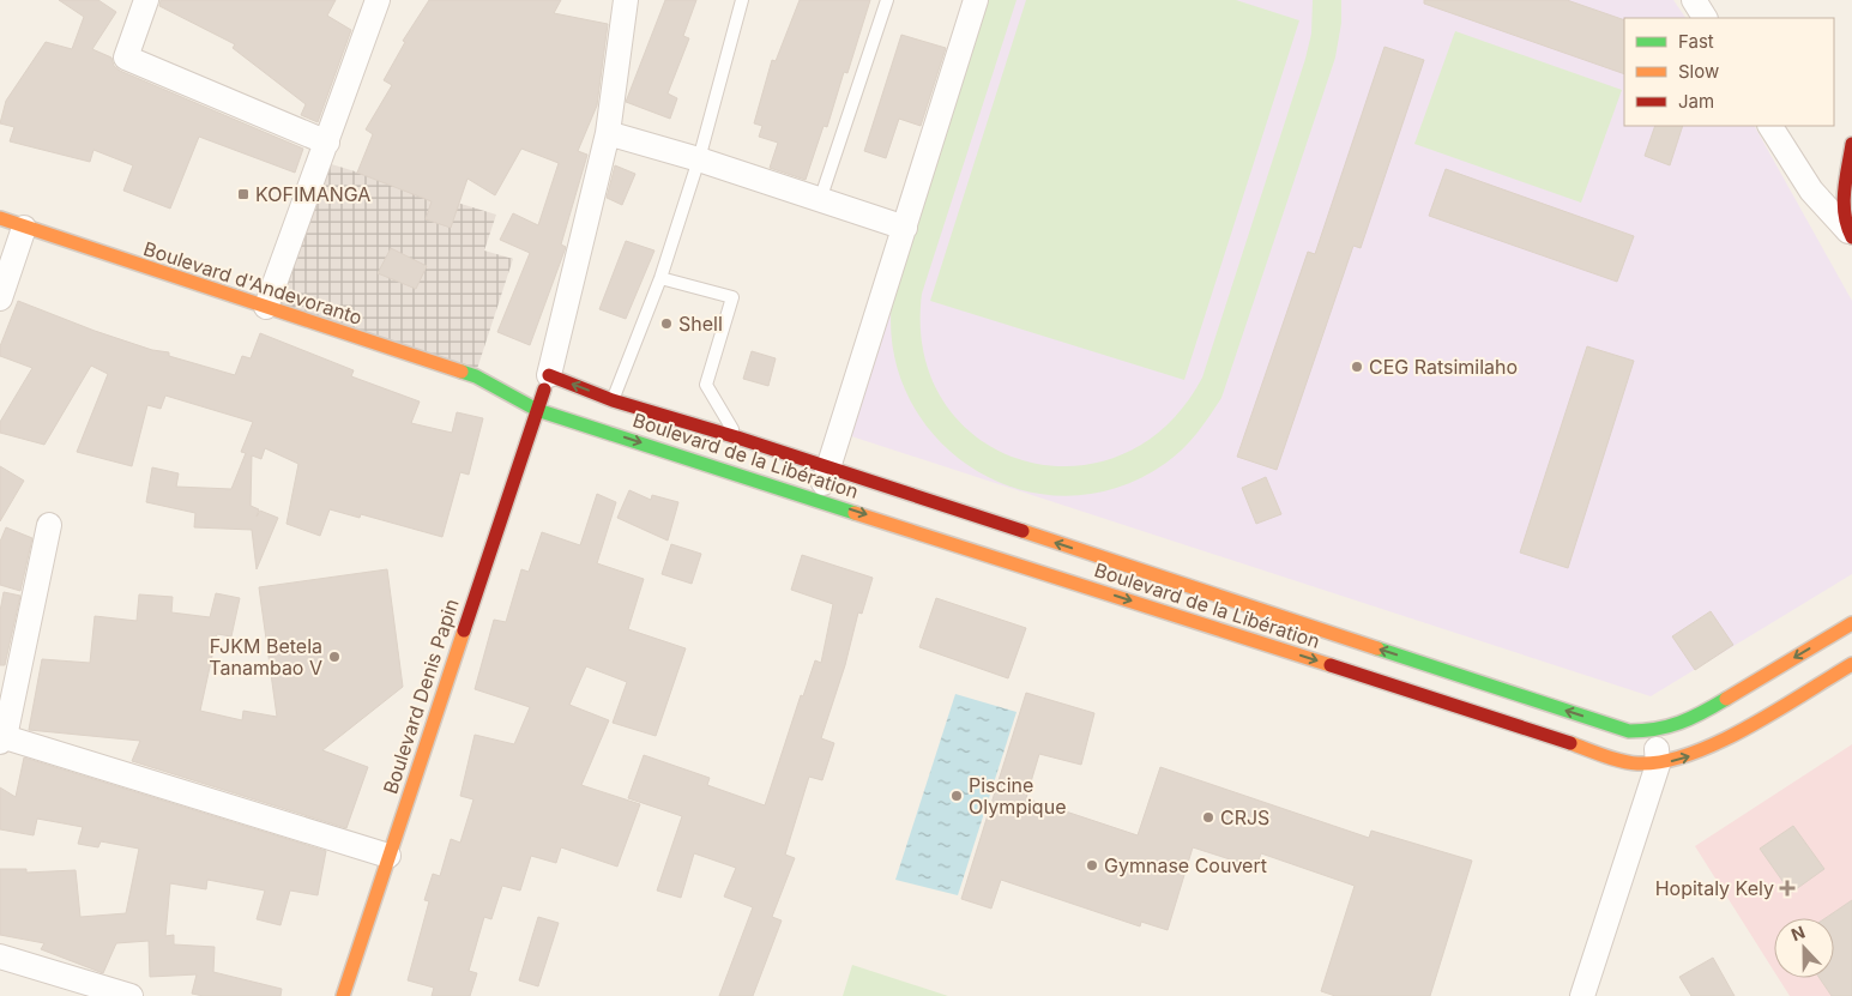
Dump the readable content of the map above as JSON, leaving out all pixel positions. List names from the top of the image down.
{
  "streets": {
    "main road": ["Boulevard d'Andevoranto", "Boulevard de la Libération", "Boulevard Denis Papin"]
  },
  "crossings": [
    ["Boulevard d'Andevoranto", "Boulevard de la Libération"],
    ["Boulevard d'Andevoranto", "Boulevard Denis Papin"],
    ["Boulevard de la Libération", "Boulevard Denis Papin"]
  ],
  "places": {
    "transit": ["KOFIMANGA"],
    "other": [
      "Shell",
      "CEG Ratsimilaho",
      "FJKM Betela Tanambao V",
      "Piscine Olympique",
      "CRJS",
      "Gymnase Couvert"
    ],
    "health": ["Hopitaly Kely"]
  },
  "legend": ["Fast", "Slow", "Jam"],
  "north": "top"
}
